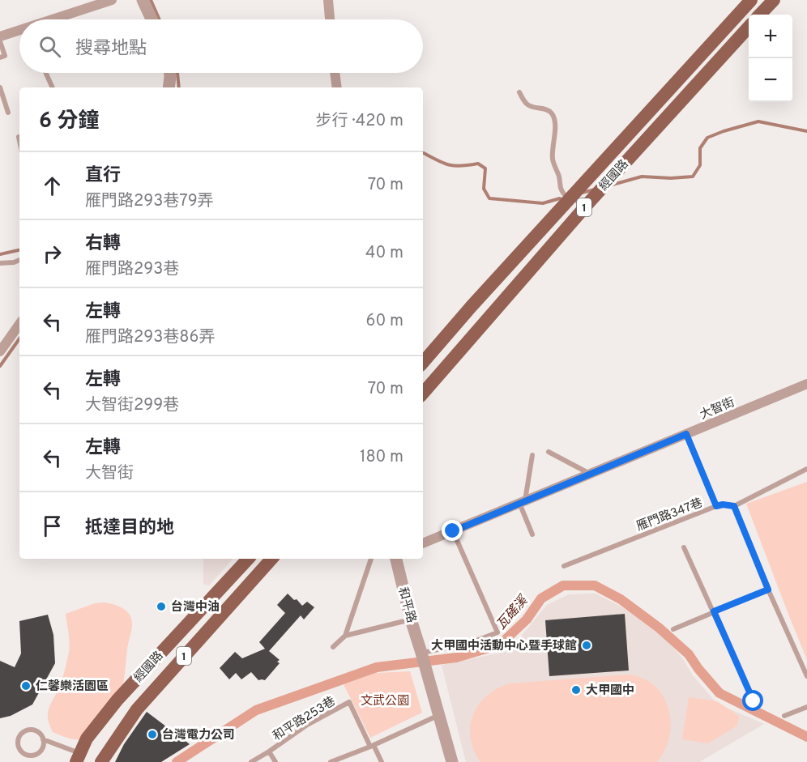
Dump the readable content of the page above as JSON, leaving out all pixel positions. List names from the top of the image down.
{
  "streets": {
    "main road": ["經國路", "1"],
    "street": ["大智街", "和平路"],
    "lane": ["雁門路347巷", "和平路253巷"]
  },
  "water": ["瓦磘溪"],
  "parks": ["文武公園"],
  "places": [
    "台灣中油",
    "大甲國中活動中心暨手球館",
    "仁馨樂活園區",
    "大甲國中",
    "台灣電力公司"
  ],
  "page": {
    "map_buttons": ["+", "−"],
    "search": "搜尋地點",
    "heading": ["6 分鐘", "步行 · 420 m"],
    "list": [
      ["直行", "雁門路293巷79弄", "70 m"],
      ["右轉", "雁門路293巷", "40 m"],
      ["左轉", "雁門路293巷86弄", "60 m"],
      ["左轉", "大智街299巷", "70 m"],
      ["左轉", "大智街", "180 m"],
      "抵達目的地"
    ]
  }
}
